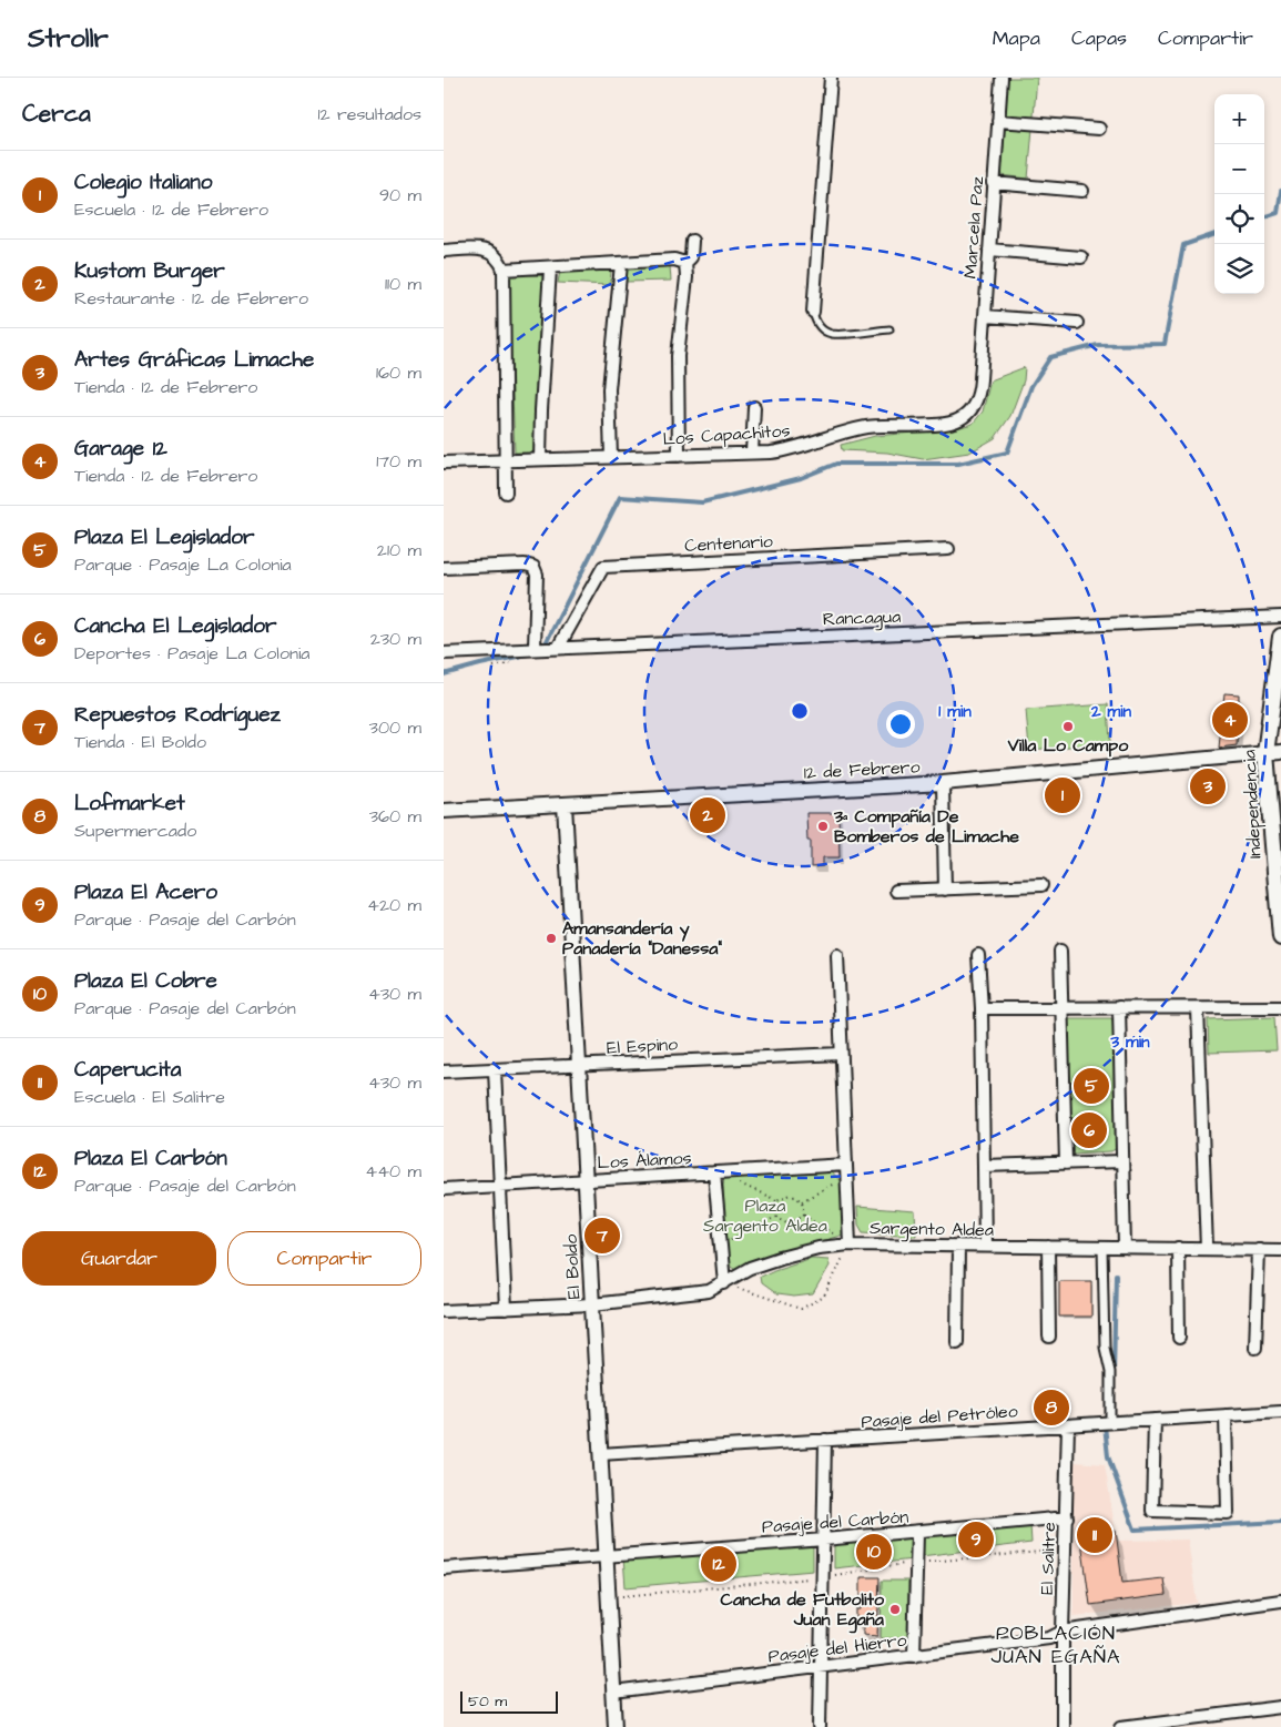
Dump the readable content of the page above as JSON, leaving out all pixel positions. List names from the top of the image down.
{
  "streets": {
    "main road": ["Independencia"],
    "street": [
      "Marcela Paz",
      "Los Capachitos",
      "Centenario",
      "Rancagua",
      "12 de Febrero",
      "El Espino",
      "Los Álamos",
      "Sargento Aldea",
      "El Boldo",
      "Pasaje del Petróleo",
      "Pasaje del Carbón",
      "El Salitre",
      "Pasaje del Hierro"
    ]
  },
  "crossings": [
    ["Marcela Paz", "Los Capachitos"],
    ["Centenario", "Rancagua"],
    ["12 de Febrero", "Independencia"],
    ["12 de Febrero", "El Boldo"],
    ["El Espino", "El Boldo"],
    ["Los Álamos", "El Boldo"],
    ["Sargento Aldea", "El Boldo"],
    ["El Boldo", "Pasaje del Petróleo"],
    ["El Boldo", "Pasaje del Carbón"],
    ["El Boldo", "Pasaje del Hierro"],
    ["Pasaje del Petróleo", "El Salitre"],
    ["Pasaje del Carbón", "El Salitre"],
    ["El Salitre", "Pasaje del Hierro"]
  ],
  "districts": ["POBLACIÓN JUAN EGAÑA"],
  "parks": ["Plaza Sargento Aldea"],
  "places": [
    "Villa Lo Campo",
    "3ª Compañía De Bomberos de Limache",
    "Amansandería y Panadería \"Danessa\"",
    "Cancha de Futbolito Juan Egaña"
  ],
  "scale_bar": "50 m",
  "page": {
    "header": "Strollr",
    "nav": ["Mapa", "Capas", "Compartir"],
    "heading": ["Cerca", "12 resultados"],
    "map_buttons": ["+", "−"],
    "list": [
      {
        "mark": "1",
        "name": "Colegio Italiano",
        "note": "Escuela · 12 de Febrero",
        "value": "90 m"
      },
      {
        "mark": "2",
        "name": "Kustom Burger",
        "note": "Restaurante · 12 de Febrero",
        "value": "110 m"
      },
      {
        "mark": "3",
        "name": "Artes Gráficas Limache",
        "note": "Tienda · 12 de Febrero",
        "value": "160 m"
      },
      {
        "mark": "4",
        "name": "Garage 12",
        "note": "Tienda · 12 de Febrero",
        "value": "170 m"
      },
      {
        "mark": "5",
        "name": "Plaza El Legislador",
        "note": "Parque · Pasaje La Colonia",
        "value": "210 m"
      },
      {
        "mark": "6",
        "name": "Cancha El Legislador",
        "note": "Deportes · Pasaje La Colonia",
        "value": "230 m"
      },
      {
        "mark": "7",
        "name": "Repuestos Rodríguez",
        "note": "Tienda · El Boldo",
        "value": "300 m"
      },
      {
        "mark": "8",
        "name": "Lofmarket",
        "note": "Supermercado",
        "value": "360 m"
      },
      {
        "mark": "9",
        "name": "Plaza El Acero",
        "note": "Parque · Pasaje del Carbón",
        "value": "420 m"
      },
      {
        "mark": "10",
        "name": "Plaza El Cobre",
        "note": "Parque · Pasaje del Carbón",
        "value": "430 m"
      },
      {
        "mark": "11",
        "name": "Caperucita",
        "note": "Escuela · El Salitre",
        "value": "430 m"
      },
      {
        "mark": "12",
        "name": "Plaza El Carbón",
        "note": "Parque · Pasaje del Carbón",
        "value": "440 m"
      }
    ],
    "pins": [
      "4",
      "3",
      "1",
      "2",
      "5",
      "6",
      "7",
      "8",
      "11",
      "9",
      "10",
      "12"
    ],
    "buttons": ["Guardar", "Compartir"],
    "scale": "50 m"
  },
  "rings": ["1 min", "2 min", "3 min"]
}
